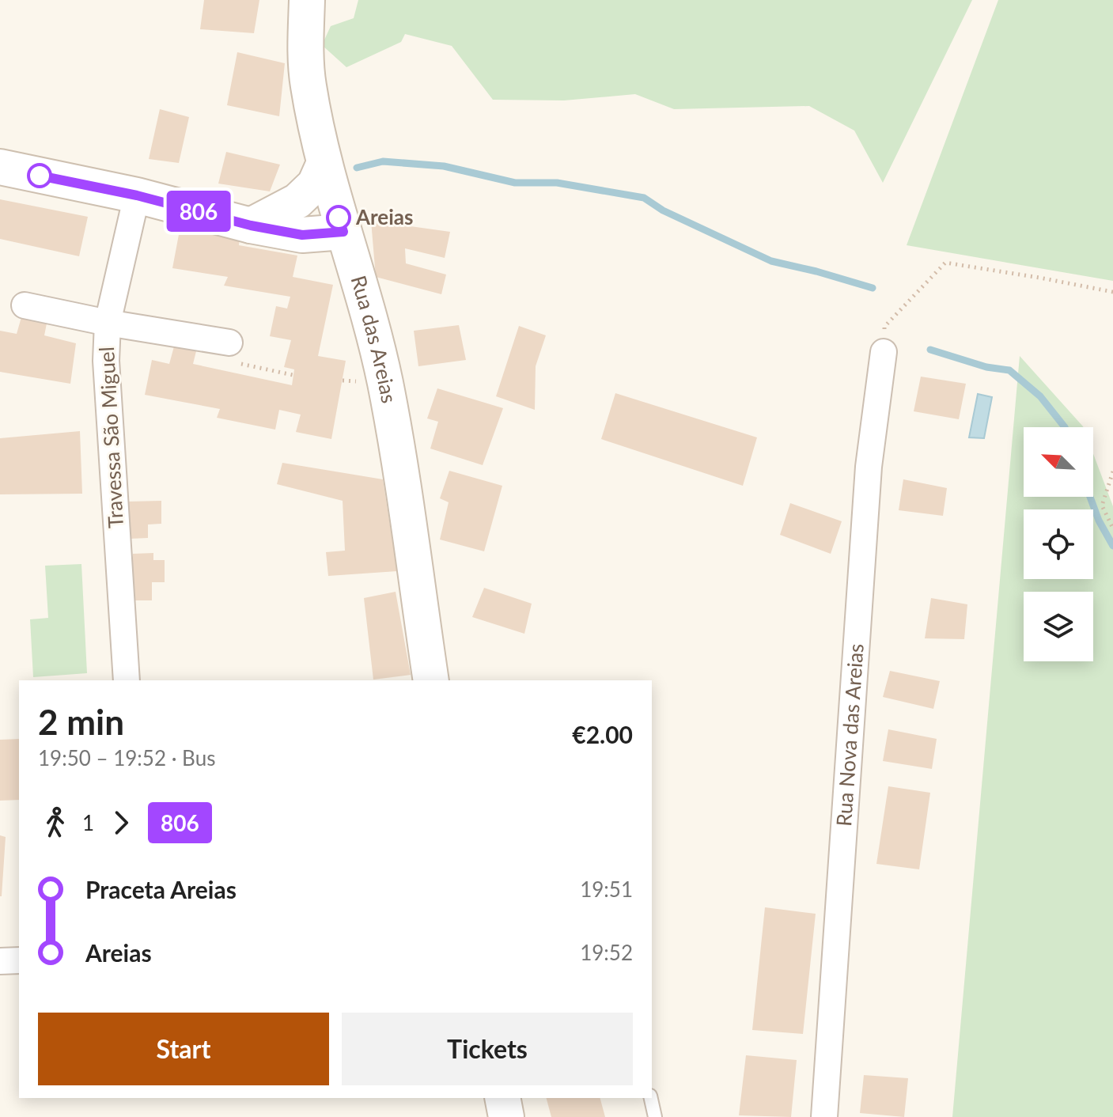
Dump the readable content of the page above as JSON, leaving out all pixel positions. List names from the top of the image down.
{
  "streets": {
    "street": ["Rua das Areias", "Travessa São Miguel", "Rua Nova das Areias"]
  },
  "places": ["Areias"],
  "lines": ["bus line 806"],
  "north": "top left",
  "page": {
    "on_map": "806",
    "heading": ["2 min", "19:50 – 19:52 · Bus", "€2.00"],
    "legs": ["1", "806"],
    "list": [
      {
        "name": "Praceta Areias",
        "value": "19:51"
      },
      {
        "name": "Areias",
        "value": "19:52"
      }
    ],
    "buttons": ["Start", "Tickets"]
  }
}
